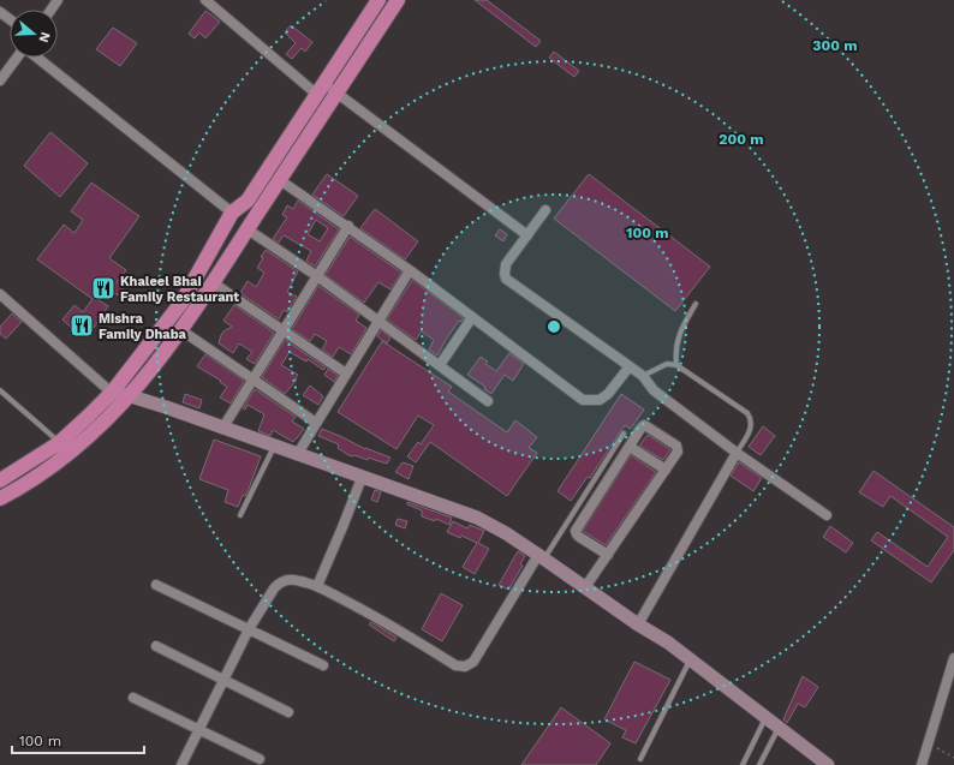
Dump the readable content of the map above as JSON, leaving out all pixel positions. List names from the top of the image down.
{
  "places": {
    "restaurant": ["Khaleel Bhai Family Restaurant", "Mishra Family Dhaba"]
  },
  "scale_bar": "100 m",
  "north": "right",
  "rings": ["300 m", "200 m", "100 m"]
}
